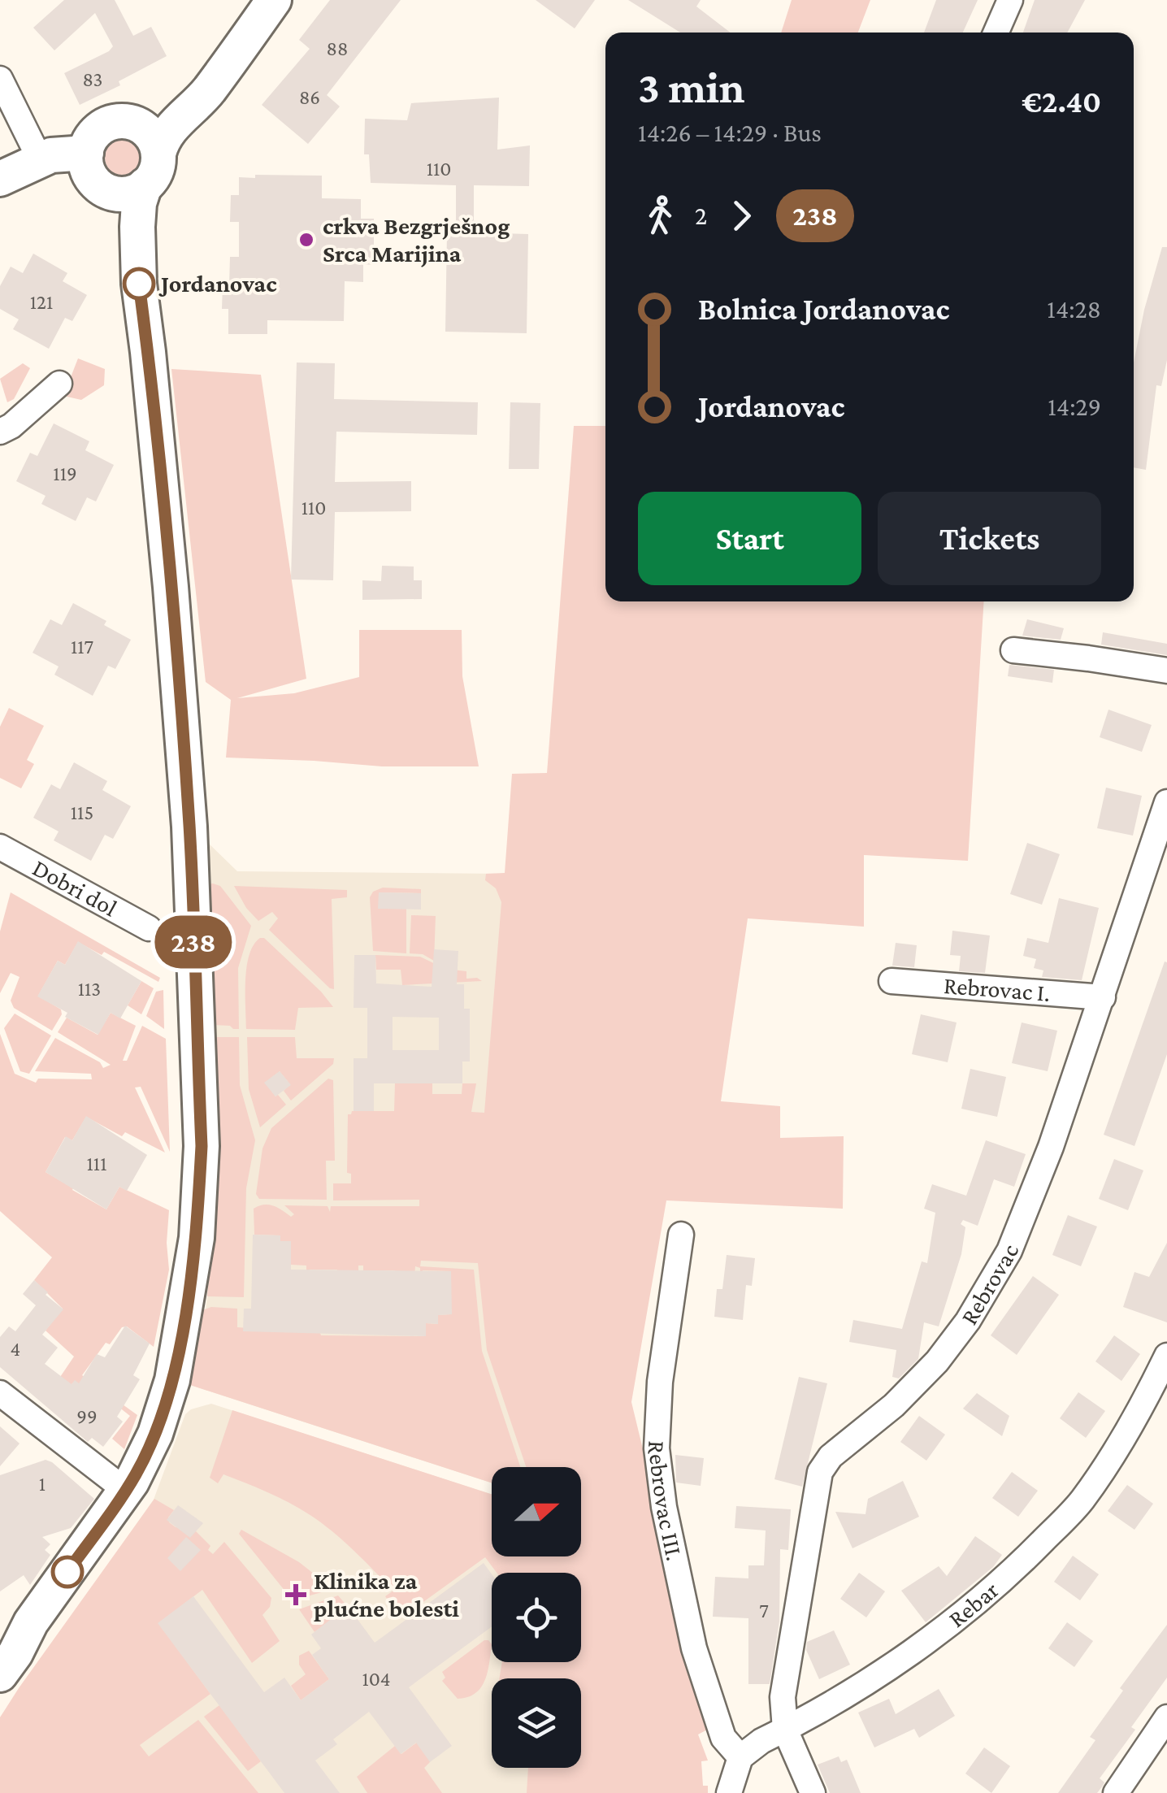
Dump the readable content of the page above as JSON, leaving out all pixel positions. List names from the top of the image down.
{
  "streets": {
    "street": [
      "Dobri dol",
      "Rebrovac I.",
      "Rebrovac",
      "Rebrovac III.",
      "Rebar"
    ]
  },
  "crossings": [
    ["Rebrovac I.", "Rebrovac"],
    ["Rebrovac", "Rebar"],
    ["Rebrovac III.", "Rebar"]
  ],
  "places": {
    "other": ["crkva Bezgrješnog Srca Marijina", "Jordanovac"],
    "health": ["Klinika za plućne bolesti"]
  },
  "lines": ["bus line 238"],
  "house_numbers": [
    "88",
    "83",
    "86",
    "110",
    "121",
    "119",
    "110",
    "117",
    "115",
    "113",
    "111",
    "4",
    "99",
    "1",
    "7",
    "104"
  ],
  "north": "right",
  "page": {
    "on_map": "238",
    "heading": ["3 min", "14:26 – 14:29 · Bus", "€2.40"],
    "legs": ["2", "238"],
    "list": [
      {
        "name": "Bolnica Jordanovac",
        "value": "14:28"
      },
      {
        "name": "Jordanovac",
        "value": "14:29"
      }
    ],
    "buttons": ["Start", "Tickets"]
  }
}
